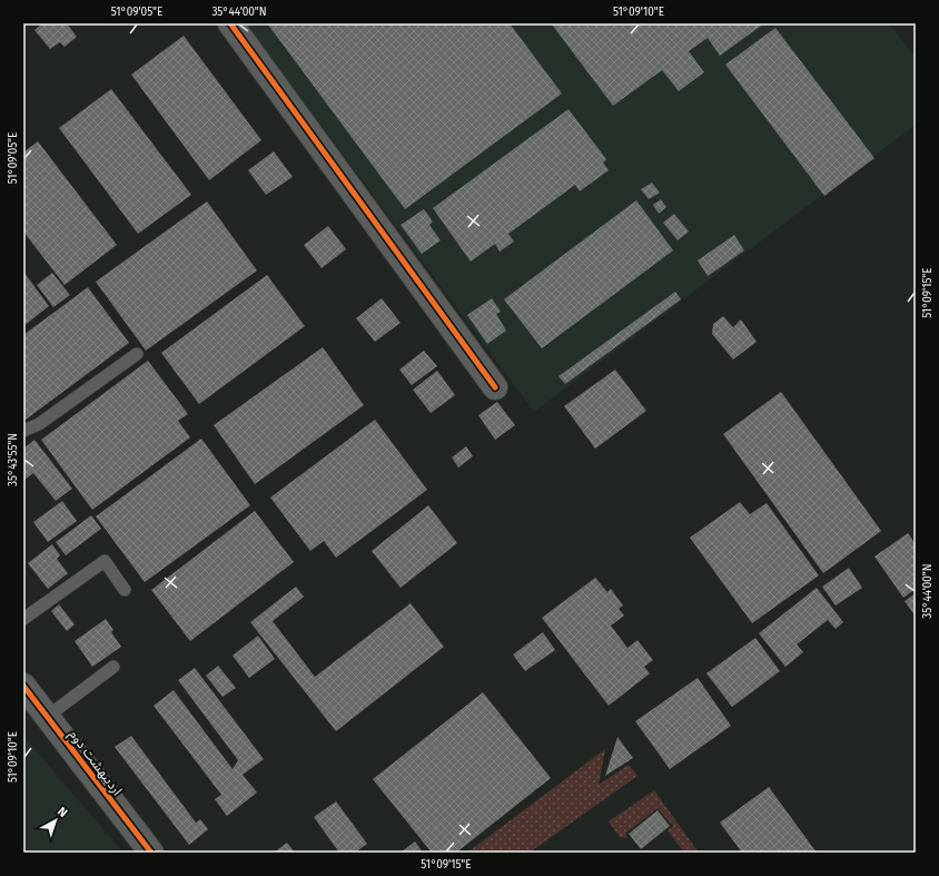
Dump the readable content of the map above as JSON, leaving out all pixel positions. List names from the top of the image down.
{
  "streets": {
    "street": ["اردیبهشت دوم"]
  },
  "north": "top right",
  "coordinates": [
    "51°09'05\"E",
    "35°44'00\"N",
    "51°09'10\"E",
    "51°09'15\"E",
    "35°43'55\"N"
  ]
}
